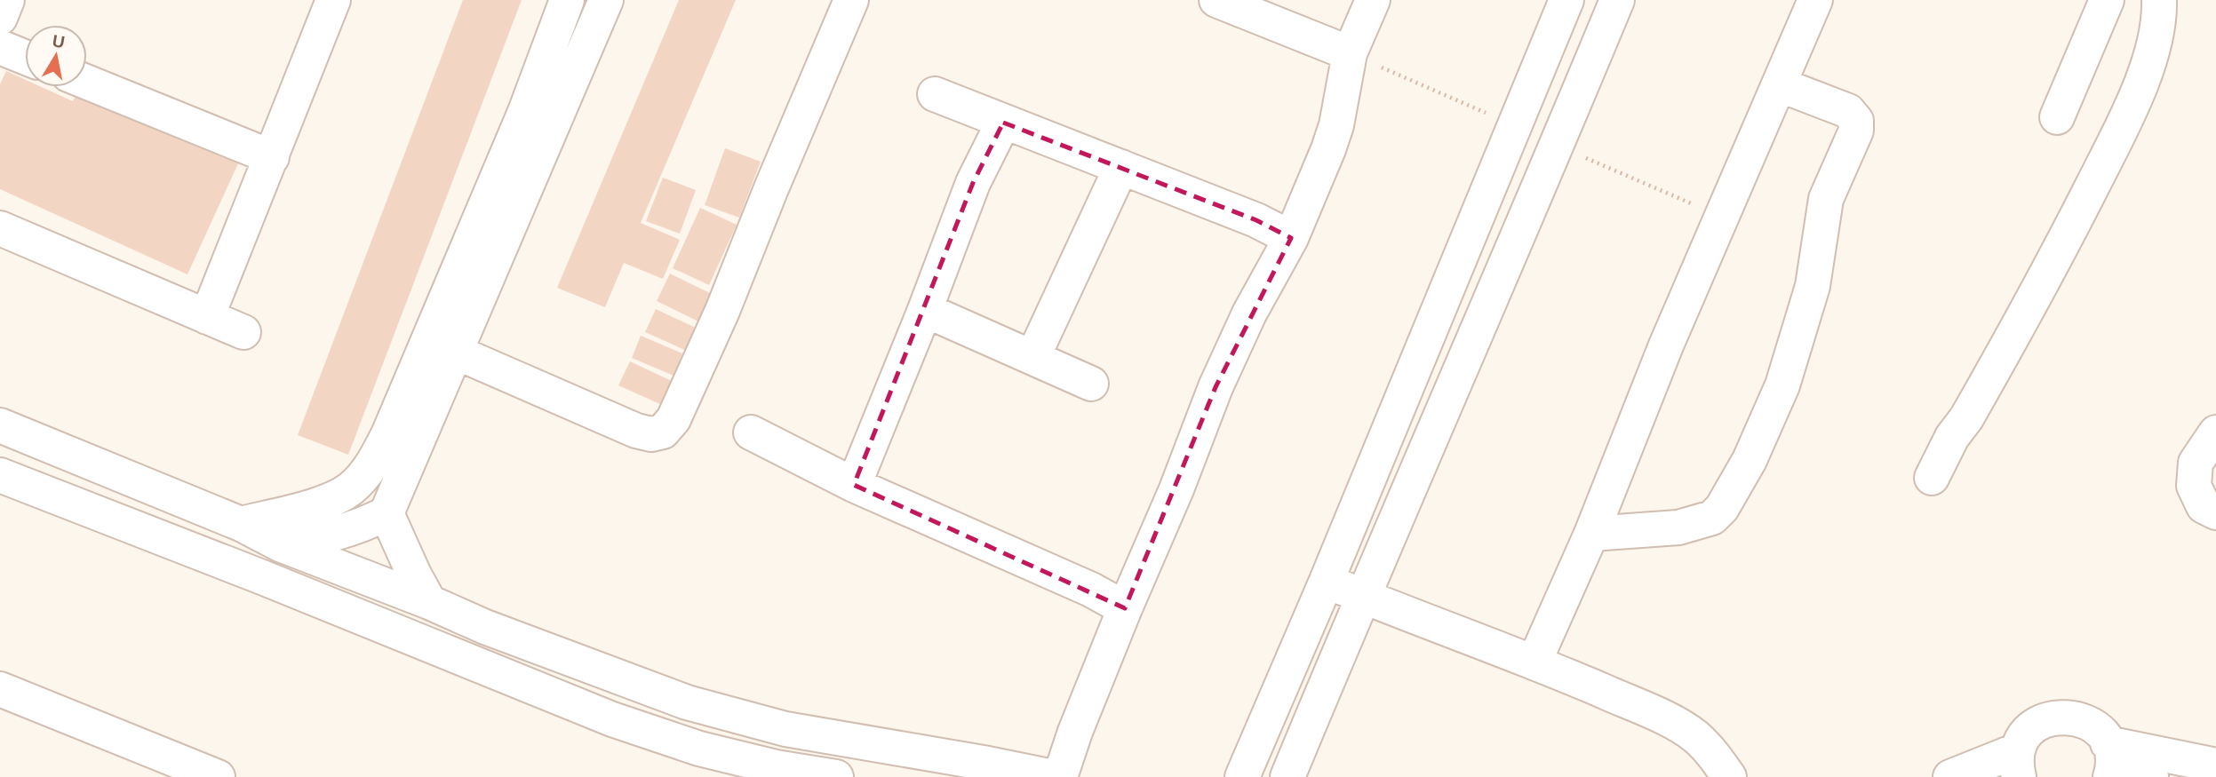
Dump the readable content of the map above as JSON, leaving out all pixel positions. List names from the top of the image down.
{
  "north": "top"
}
